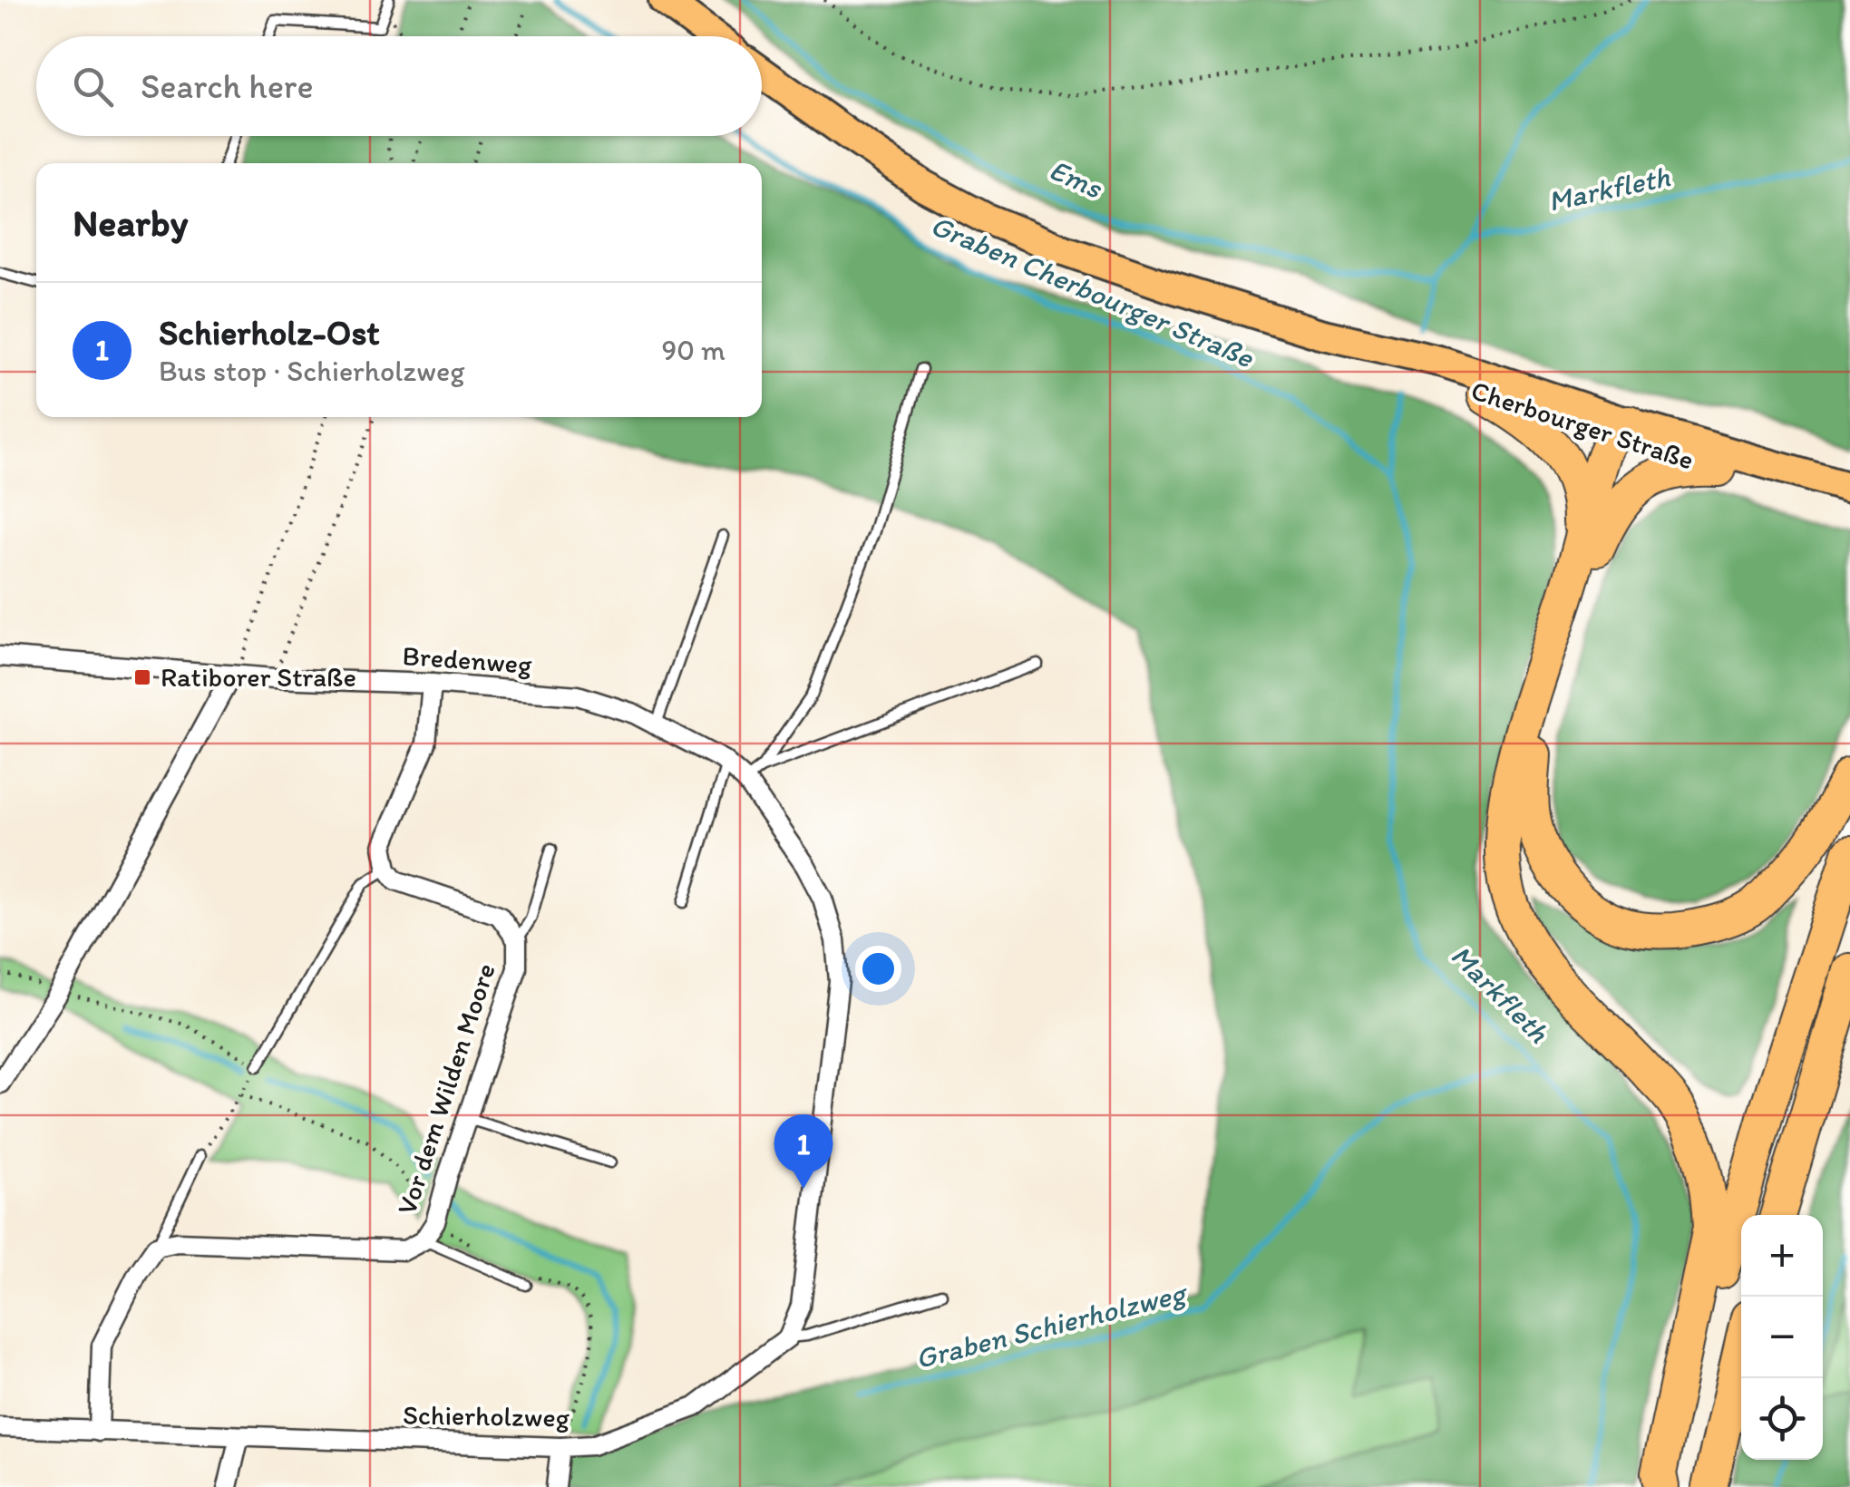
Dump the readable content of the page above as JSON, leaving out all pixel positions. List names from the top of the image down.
{
  "streets": {
    "main road": ["Cherbourger Straße"],
    "street": ["Bredenweg", "Vor dem Wilden Moore", "Schierholzweg"]
  },
  "water": [
    "Ems",
    "Markfleth",
    "Graben Cherbourger Straße",
    "Graben Schierholzweg"
  ],
  "places": {
    "transit": ["Ratiborer Straße"]
  },
  "page": {
    "search": "Search here",
    "heading": "Nearby",
    "list": [
      {
        "mark": "1",
        "name": "Schierholz-Ost",
        "note": "Bus stop · Schierholzweg",
        "value": "90 m"
      }
    ],
    "pins": "1",
    "map_buttons": ["+", "−"]
  }
}
